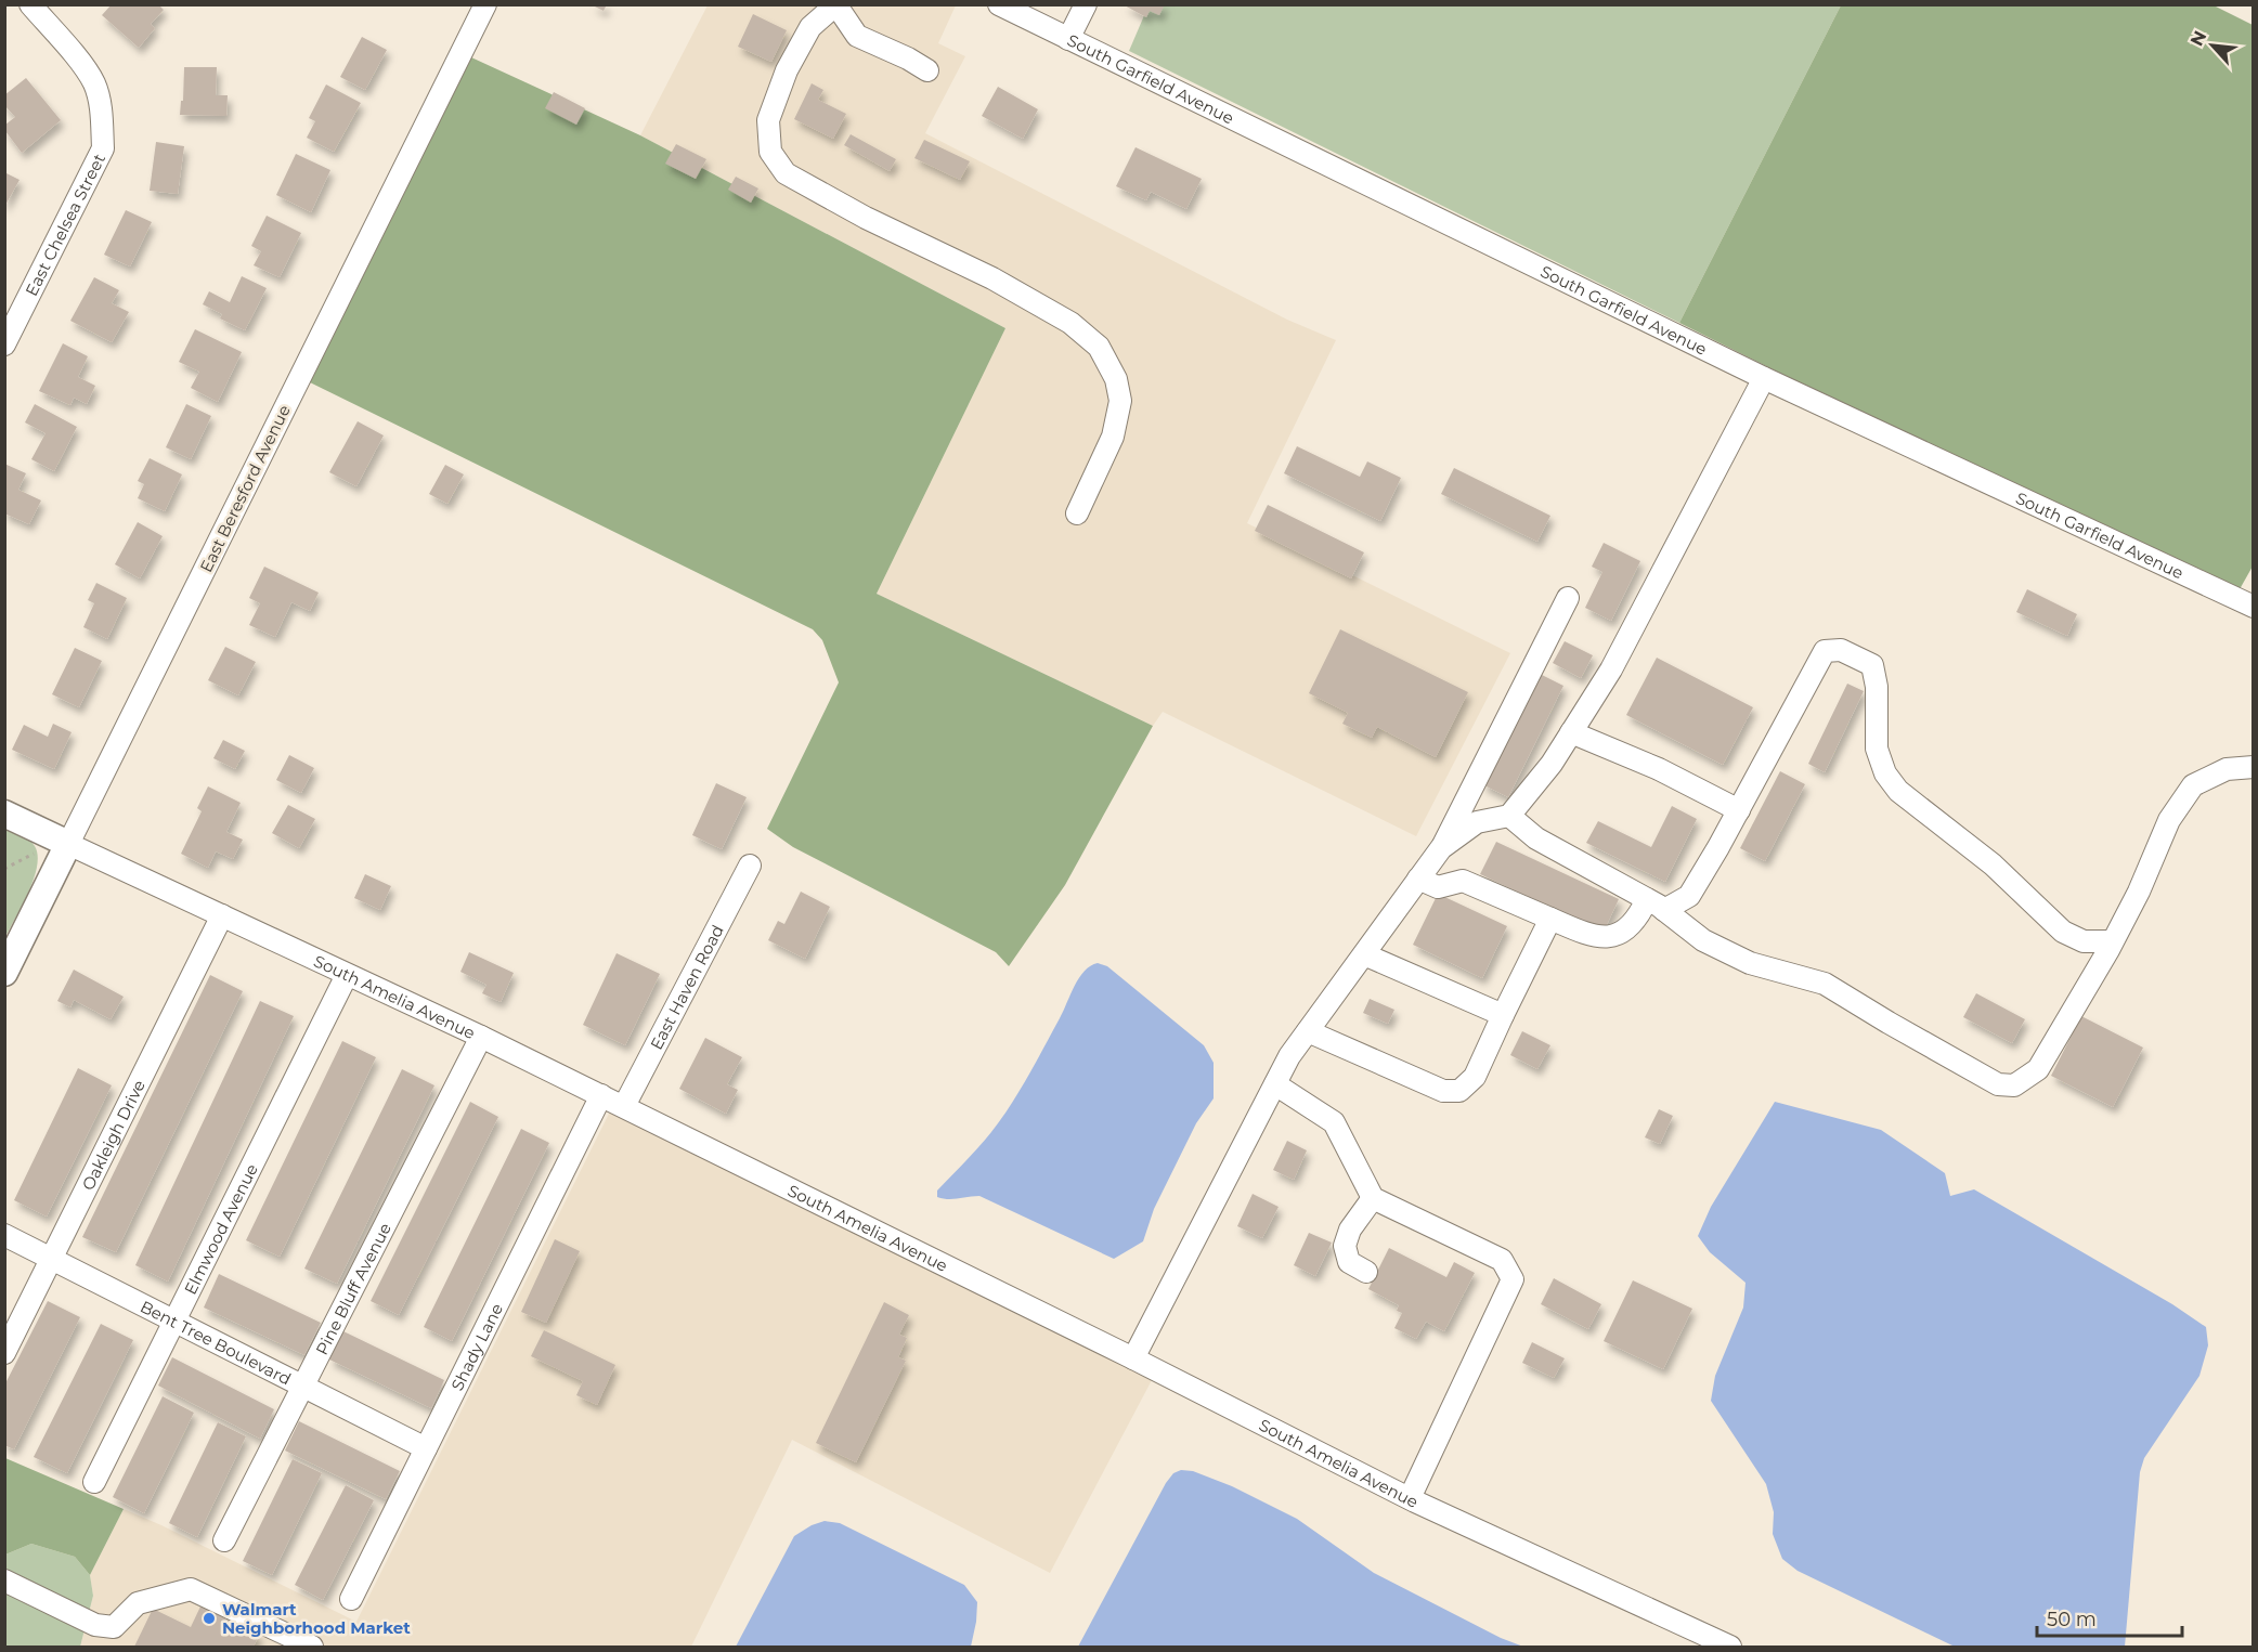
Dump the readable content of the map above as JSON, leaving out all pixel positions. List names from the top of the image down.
{
  "streets": {
    "main road": ["East Beresford Avenue", "South Amelia Avenue"],
    "street": [
      "South Garfield Avenue",
      "East Chelsea Street",
      "East Haven Road",
      "Oakleigh Drive",
      "Elmwood Avenue",
      "Pine Bluff Avenue",
      "Bent Tree Boulevard",
      "Shady Lane"
    ]
  },
  "crossings": [
    ["East Beresford Avenue", "South Amelia Avenue"],
    ["East Haven Road", "South Amelia Avenue"],
    ["South Amelia Avenue", "Oakleigh Drive"],
    ["South Amelia Avenue", "Elmwood Avenue"],
    ["South Amelia Avenue", "Pine Bluff Avenue"],
    ["South Amelia Avenue", "Shady Lane"],
    ["Oakleigh Drive", "Bent Tree Boulevard"],
    ["Elmwood Avenue", "Bent Tree Boulevard"],
    ["Pine Bluff Avenue", "Bent Tree Boulevard"],
    ["Bent Tree Boulevard", "Shady Lane"]
  ],
  "places": ["Walmart Neighborhood Market"],
  "scale_bar": "50 m",
  "north": "top left"
}
